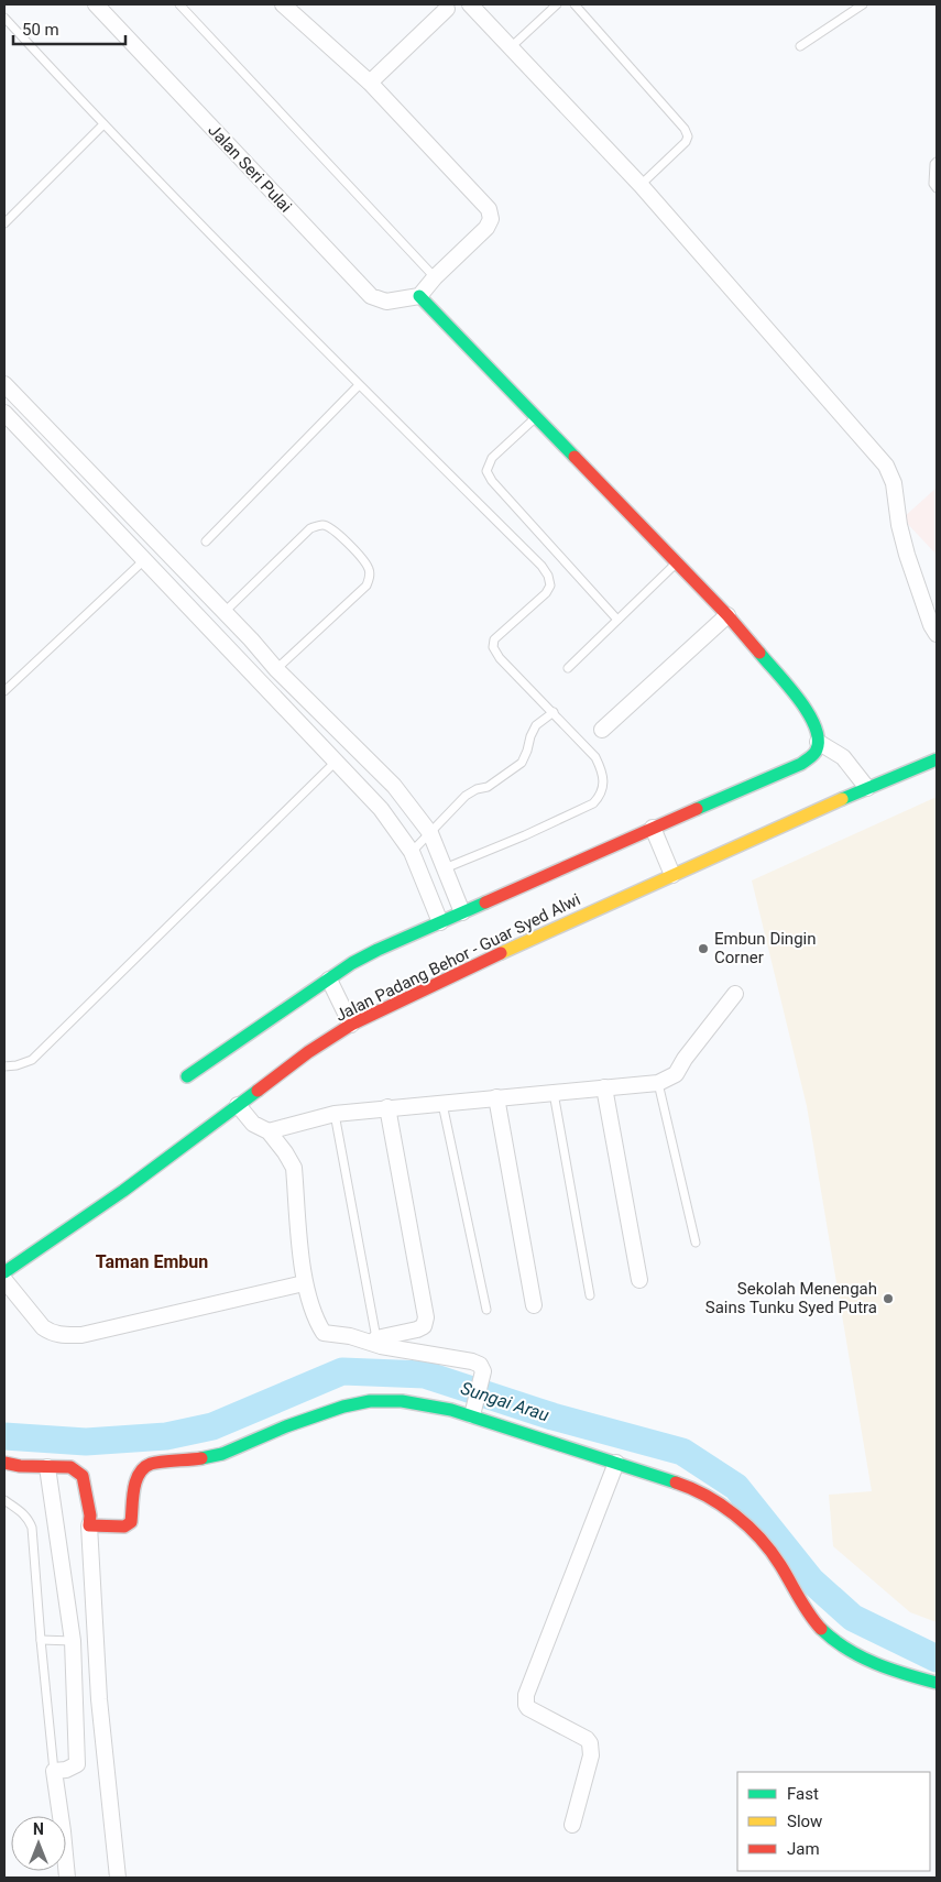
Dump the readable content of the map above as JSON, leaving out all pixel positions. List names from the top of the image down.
{
  "streets": {
    "street": ["Jalan Seri Pulai", "Jalan Padang Behor - Guar Syed Alwi"]
  },
  "districts": ["Taman Embun"],
  "water": ["Sungai Arau"],
  "places": ["Embun Dingin Corner", "Sekolah Menengah Sains Tunku Syed Putra"],
  "legend": ["Fast", "Slow", "Jam"],
  "scale_bar": "50 m",
  "north": "top"
}
